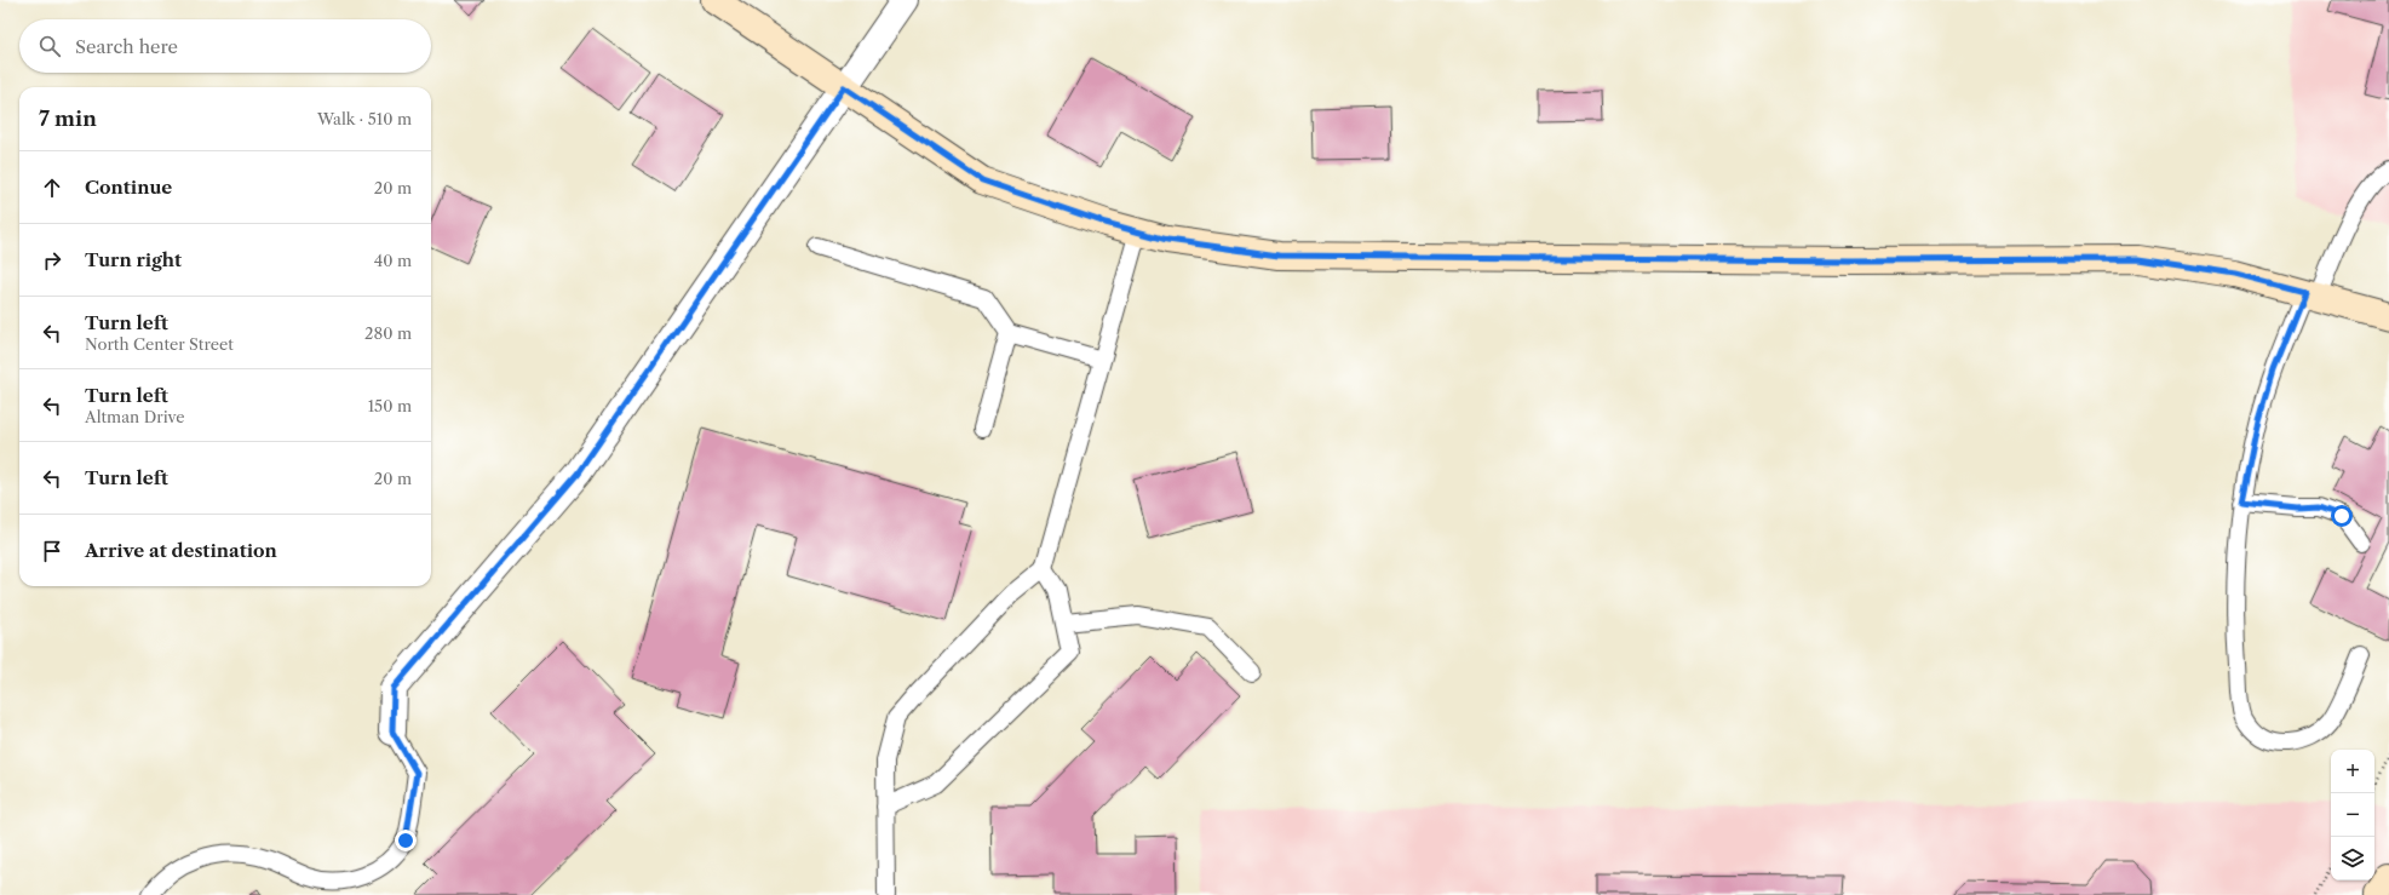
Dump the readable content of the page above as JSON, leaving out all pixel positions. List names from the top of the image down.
{
  "page": {
    "search": "Search here",
    "heading": ["7 min", "Walk · 510 m"],
    "list": [
      ["Continue", "20 m"],
      ["Turn right", "40 m"],
      ["Turn left", "North Center Street", "280 m"],
      ["Turn left", "Altman Drive", "150 m"],
      ["Turn left", "20 m"],
      "Arrive at destination"
    ],
    "map_buttons": ["+", "−"]
  }
}
